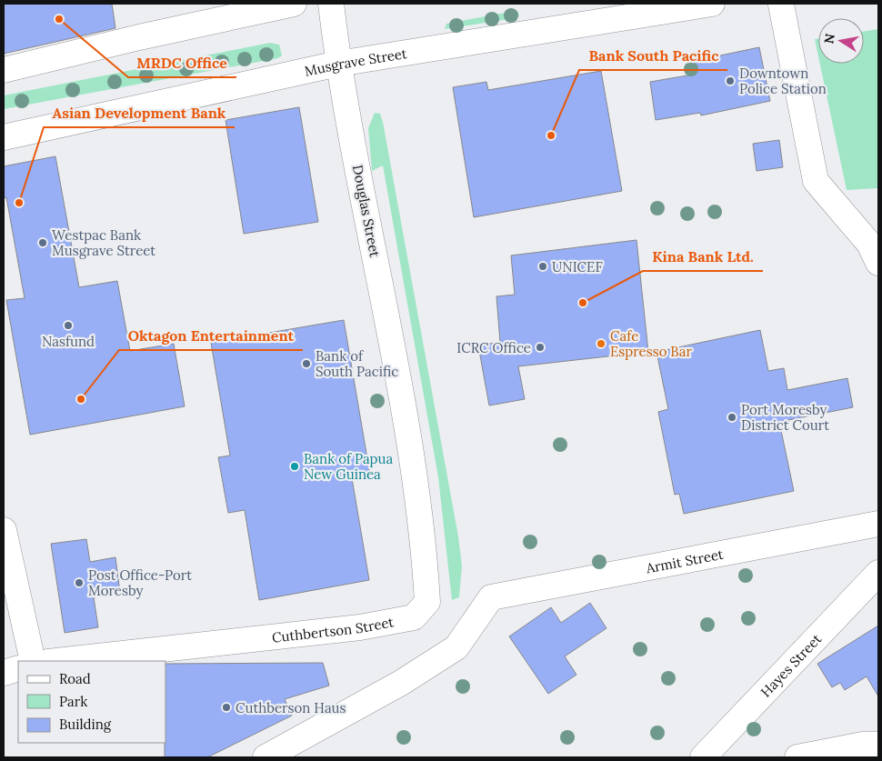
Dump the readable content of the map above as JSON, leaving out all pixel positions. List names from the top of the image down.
{
  "streets": {
    "street": [
      "Musgrave Street",
      "Douglas Street",
      "Armit Street",
      "Cuthbertson Street",
      "Hayes Street"
    ]
  },
  "crossings": [
    ["Musgrave Street", "Douglas Street"],
    ["Douglas Street", "Cuthbertson Street"]
  ],
  "places": [
    "MRDC Office",
    "Downtown Police Station",
    "Bank South Pacific",
    "Asian Development Bank",
    "Westpac Bank Musgrave Street",
    "UNICEF",
    "Kina Bank Ltd.",
    "Nasfund",
    "Cafe Espresso Bar",
    "ICRC Office",
    "Bank of South Pacific",
    "Oktagon Entertainment",
    "Port Moresby District Court",
    "Bank of Papua New Guinea",
    "Post Office-Port Moresby",
    "Cuthberson Haus"
  ],
  "legend": ["Road", "Park", "Building"],
  "north": "left"
}
